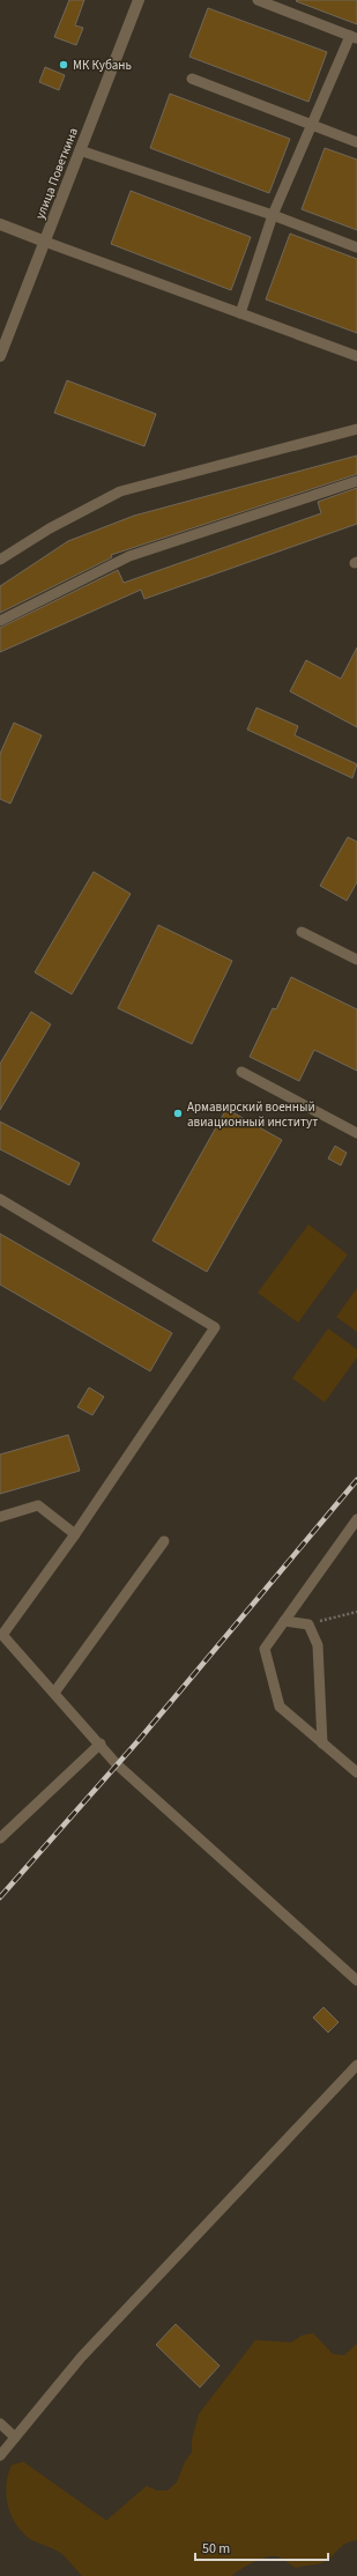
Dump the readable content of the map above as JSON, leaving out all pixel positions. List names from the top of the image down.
{
  "streets": {
    "street": ["улица Поветкина"]
  },
  "places": ["МК Кубань", "Армавирский военный авиационный институт"],
  "scale_bar": "50 m"
}
